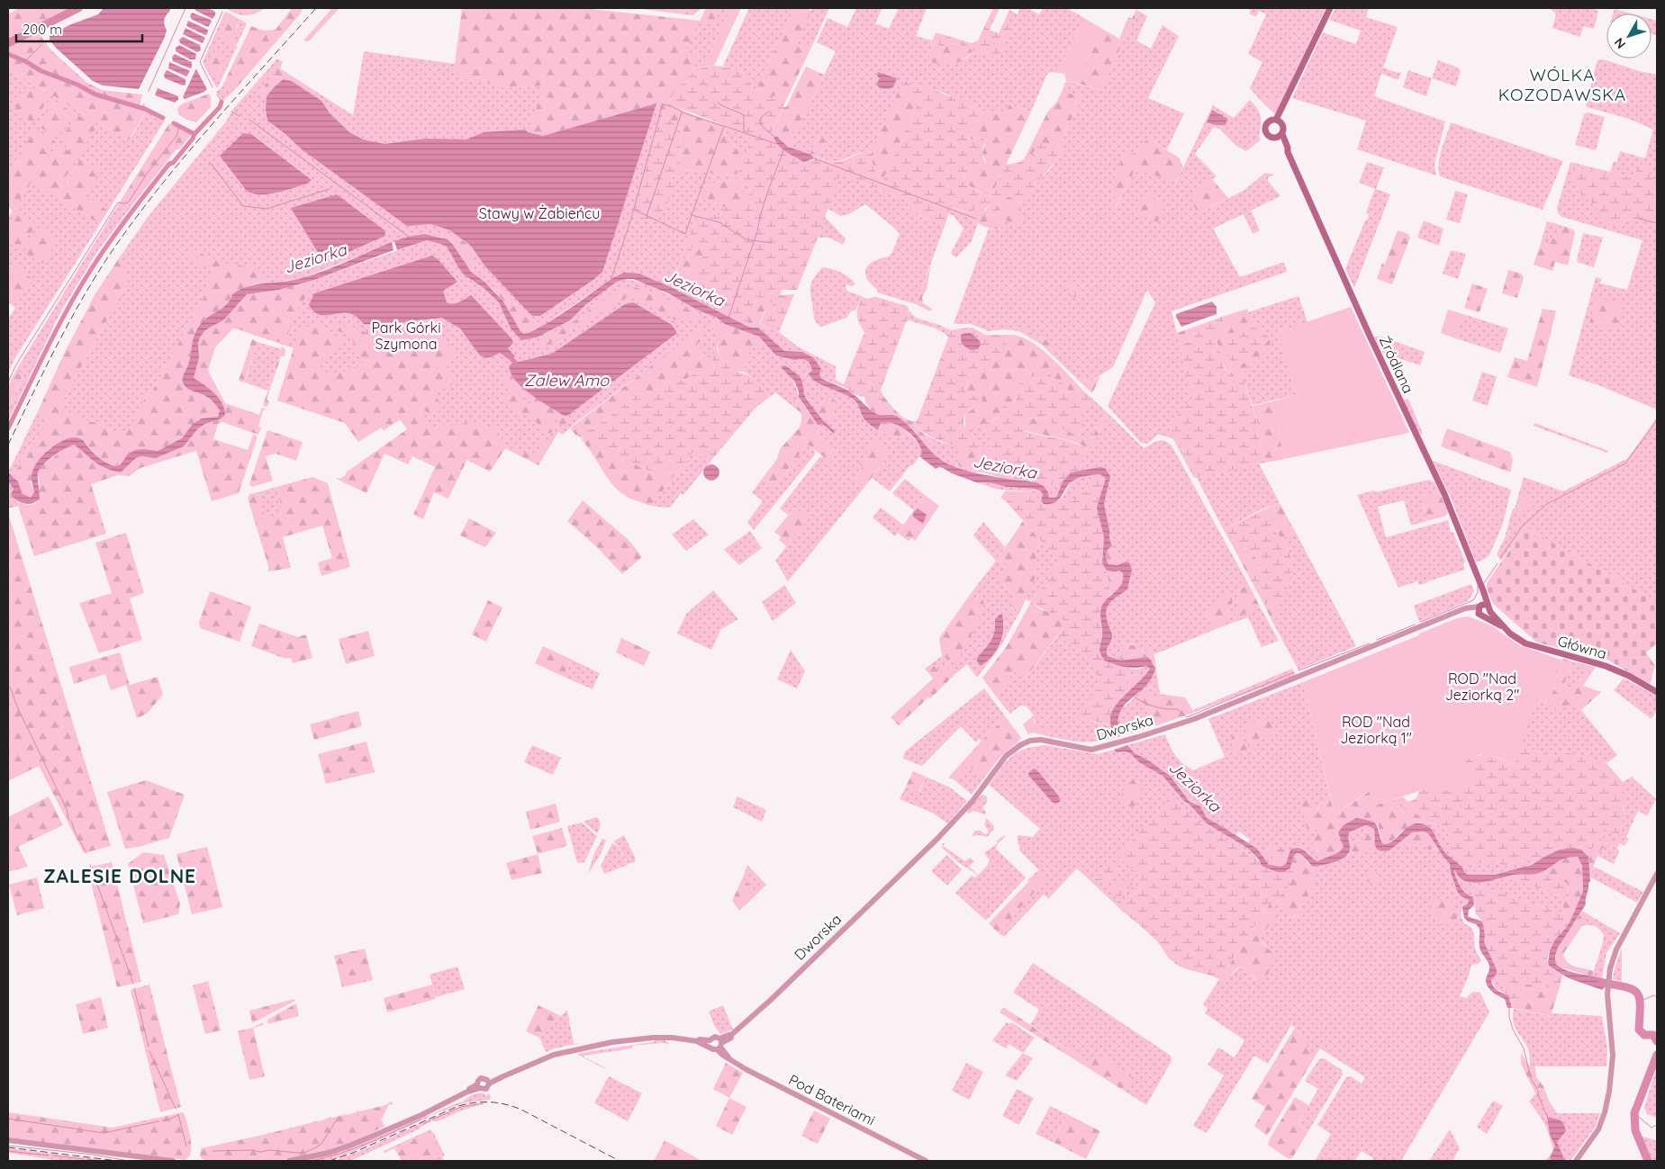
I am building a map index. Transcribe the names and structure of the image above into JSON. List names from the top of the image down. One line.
{"streets":{"main road":["Źródlana","Główna"],"street":["Dworska","Pod Bateriami"]},"crossings":[["Źródlana","Główna"],["Źródlana","Dworska"],["Dworska","Pod Bateriami"]],"districts":["WÓLKA KOZODAWSKA","ZALESIE DOLNE"],"water":["Jeziorka","Zalew Amo"],"parks":["Stawy w Żabieńcu","Park Górki Szymona","ROD \"Nad Jeziorką 2\"","ROD \"Nad Jeziorką 1\""],"scale_bar":"200 m","north":"bottom left"}
